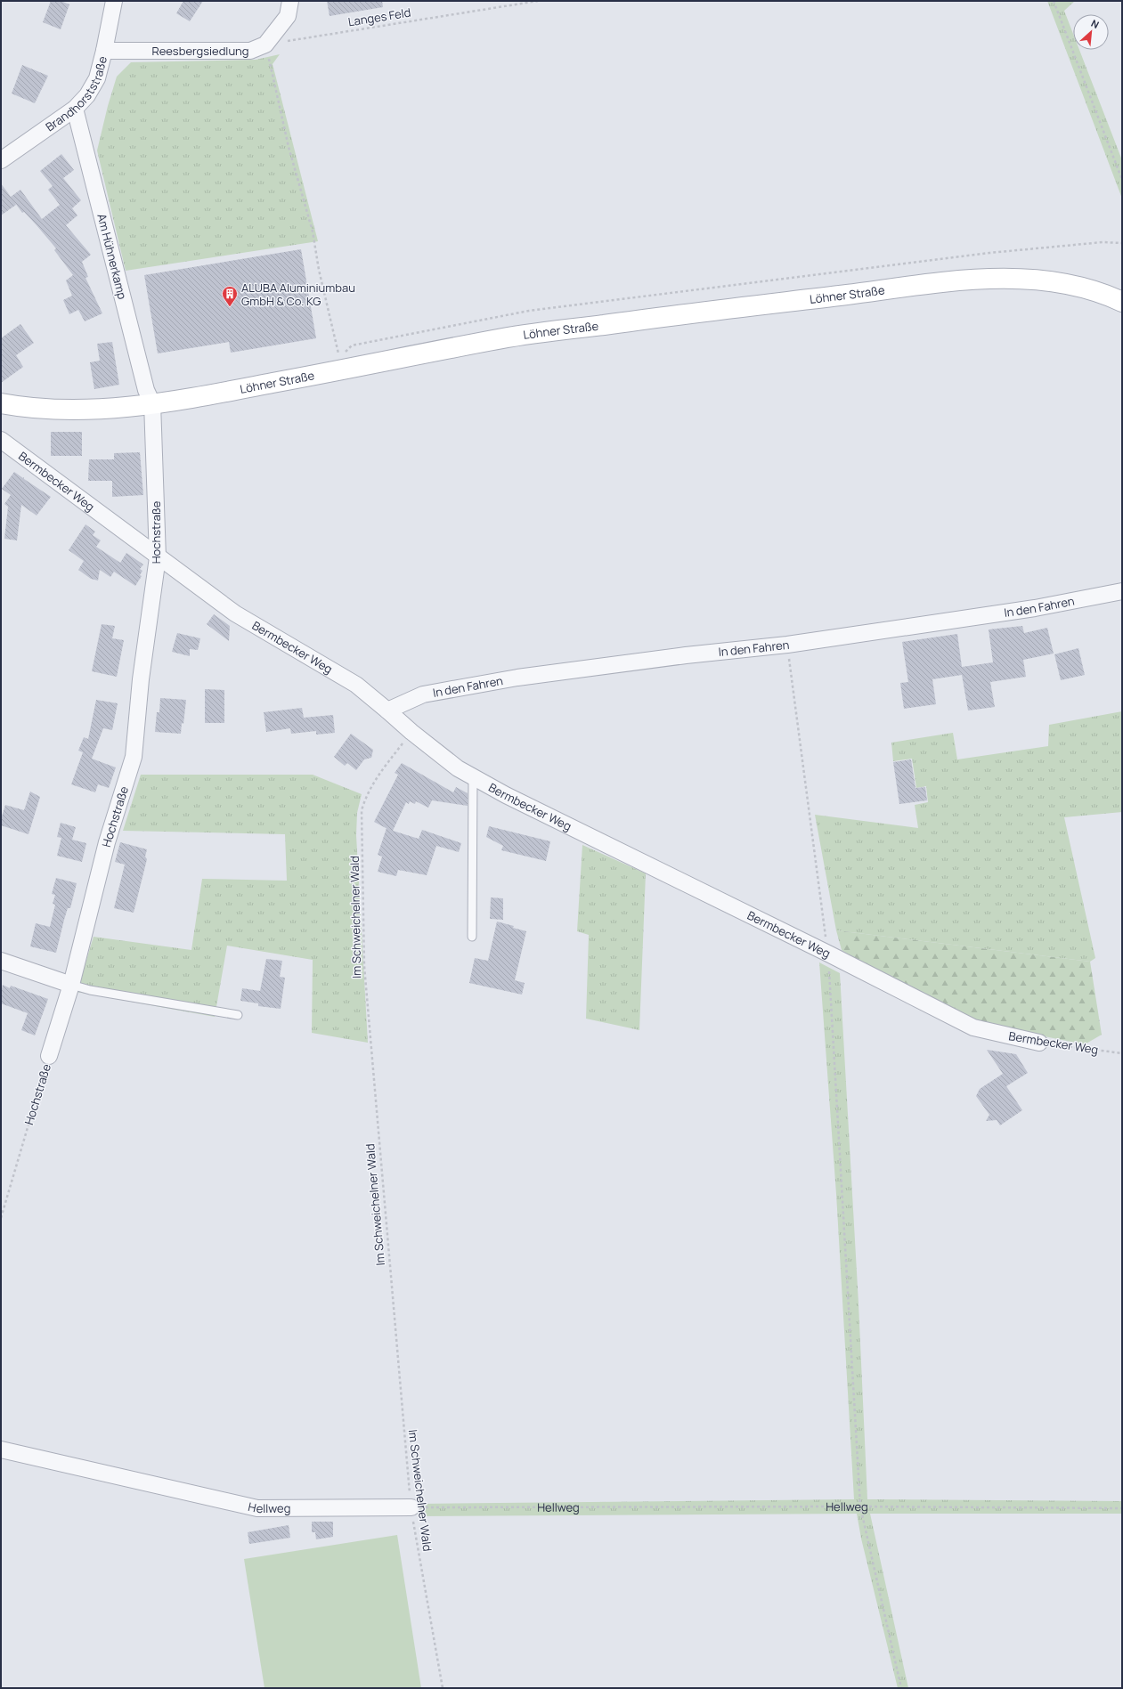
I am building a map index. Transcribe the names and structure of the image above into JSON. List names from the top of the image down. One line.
{"streets":{"main road":["Löhner Straße"],"street":["Reesbergsiedlung","Brandhorststraße","Am Hühnerkamp","Bermbecker Weg","Hochstraße","In den Fahren","Hellweg"],"path":["Langes Feld","Im Schweichelner Wald"]},"crossings":[["Langes Feld","Reesbergsiedlung"],["Reesbergsiedlung","Brandhorststraße"],["Brandhorststraße","Am Hühnerkamp"],["Am Hühnerkamp","Löhner Straße"],["Am Hühnerkamp","Hochstraße"],["Löhner Straße","Hochstraße"],["Bermbecker Weg","Hochstraße"],["Bermbecker Weg","In den Fahren"],["Bermbecker Weg","Im Schweichelner Wald"],["Im Schweichelner Wald","Hellweg"]],"places":{"building":["ALUBA Aluminiumbau GmbH & Co. KG"]},"north":"top right"}
